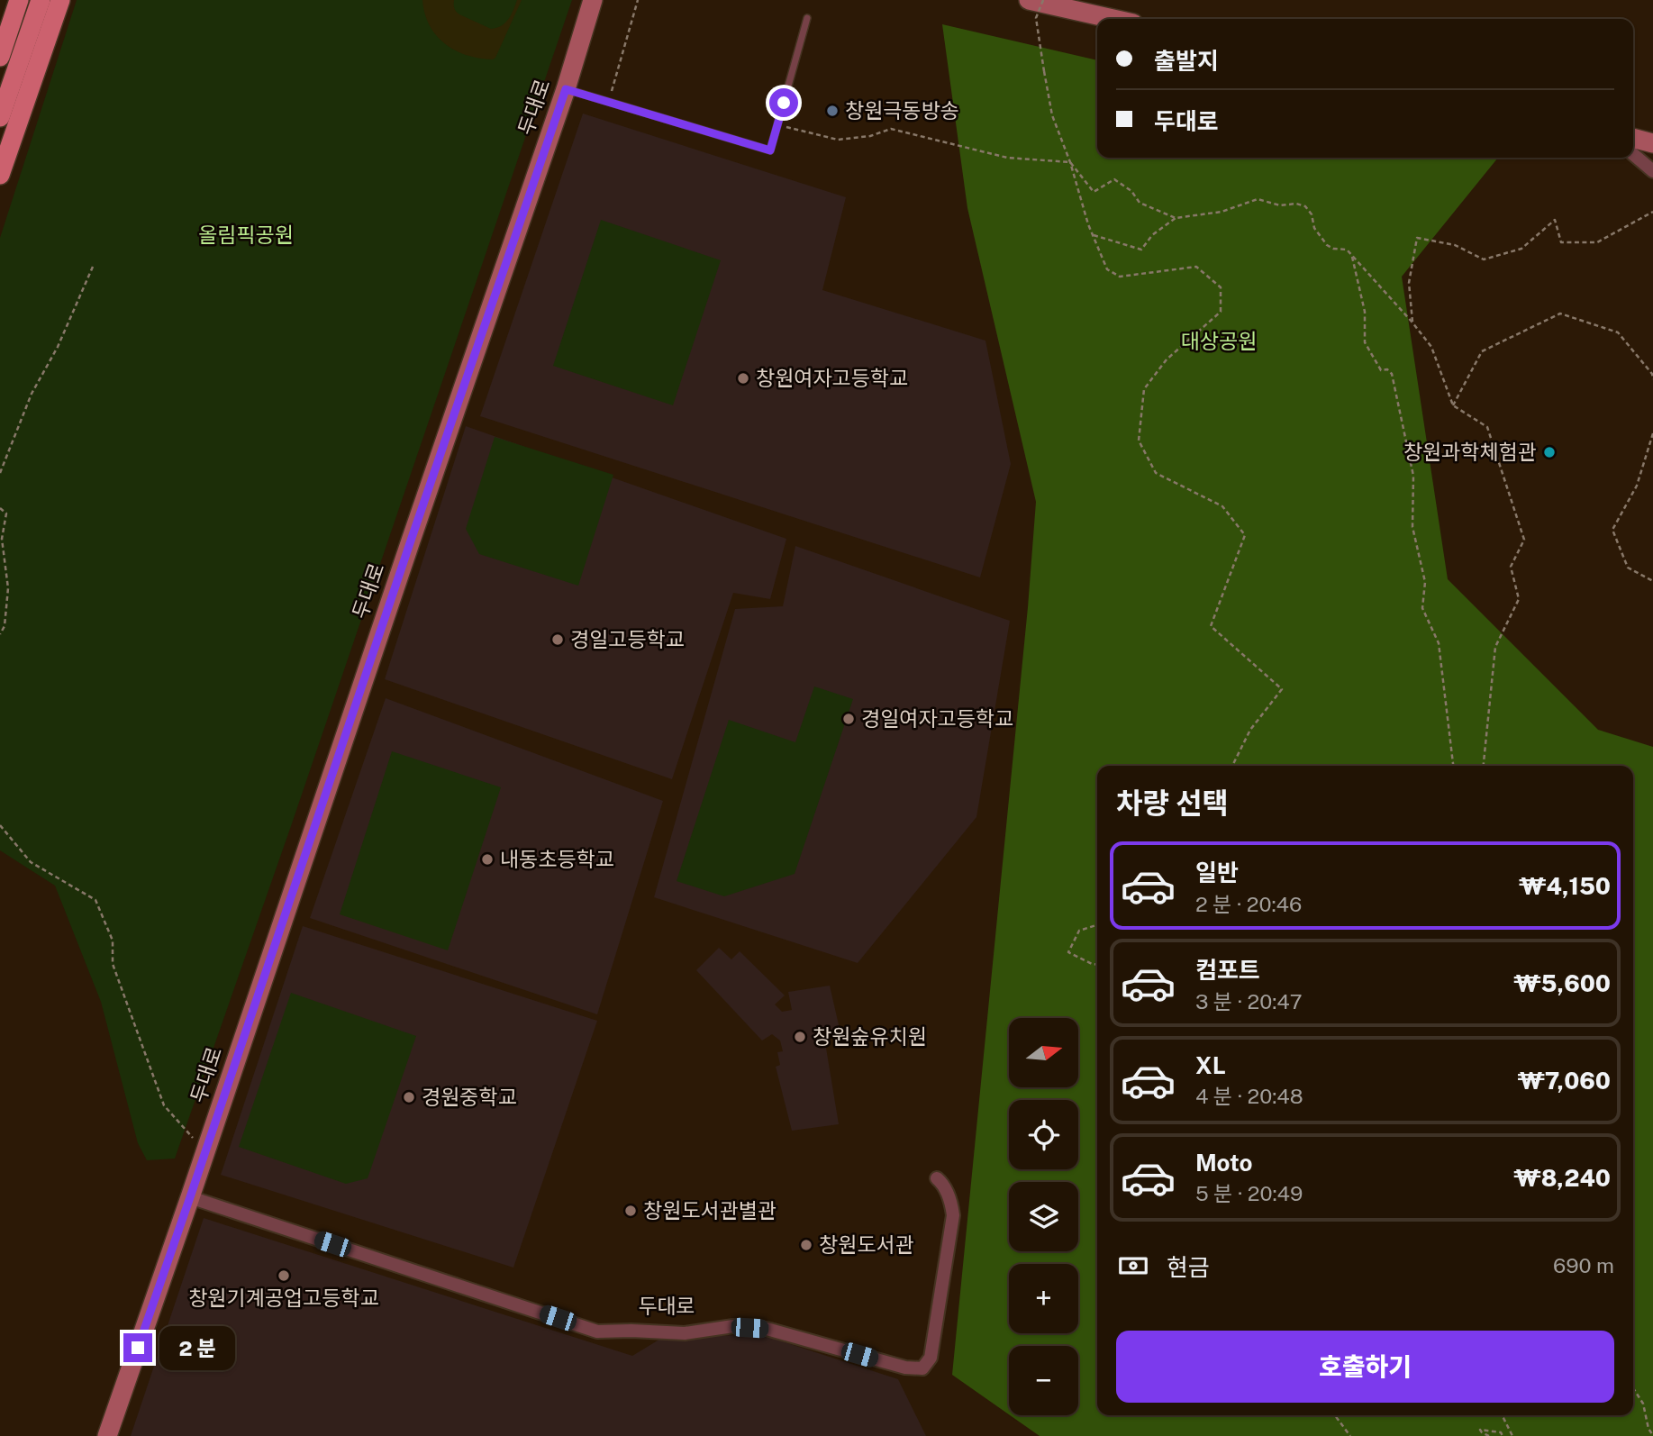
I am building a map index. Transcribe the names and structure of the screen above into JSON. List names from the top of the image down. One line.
{"streets":{"street":["두대로"]},"parks":["올림픽공원","대상공원"],"places":["창원극동방송","창원여자고등학교","창원과학체험관","경일고등학교","경일여자고등학교","내동초등학교","창원숲유치원","경원중학교","창원도서관별관","창원도서관","창원기계공업고등학교"],"north":"right","page":{"banner":["출발지","두대로"],"heading":"차량 선택","list":[{"name":"일반","note":"2 분 · 20:46","value":"₩4,150"},{"name":"컴포트","note":"3 분 · 20:47","value":"₩5,600"},{"name":"XL","note":"4 분 · 20:48","value":"₩7,060"},{"name":"Moto","note":"5 분 · 20:49","value":"₩8,240"}],"map_buttons":["+","−"],"pay":["현금","690 m"],"buttons":"호출하기","bubble":"2 분"}}
